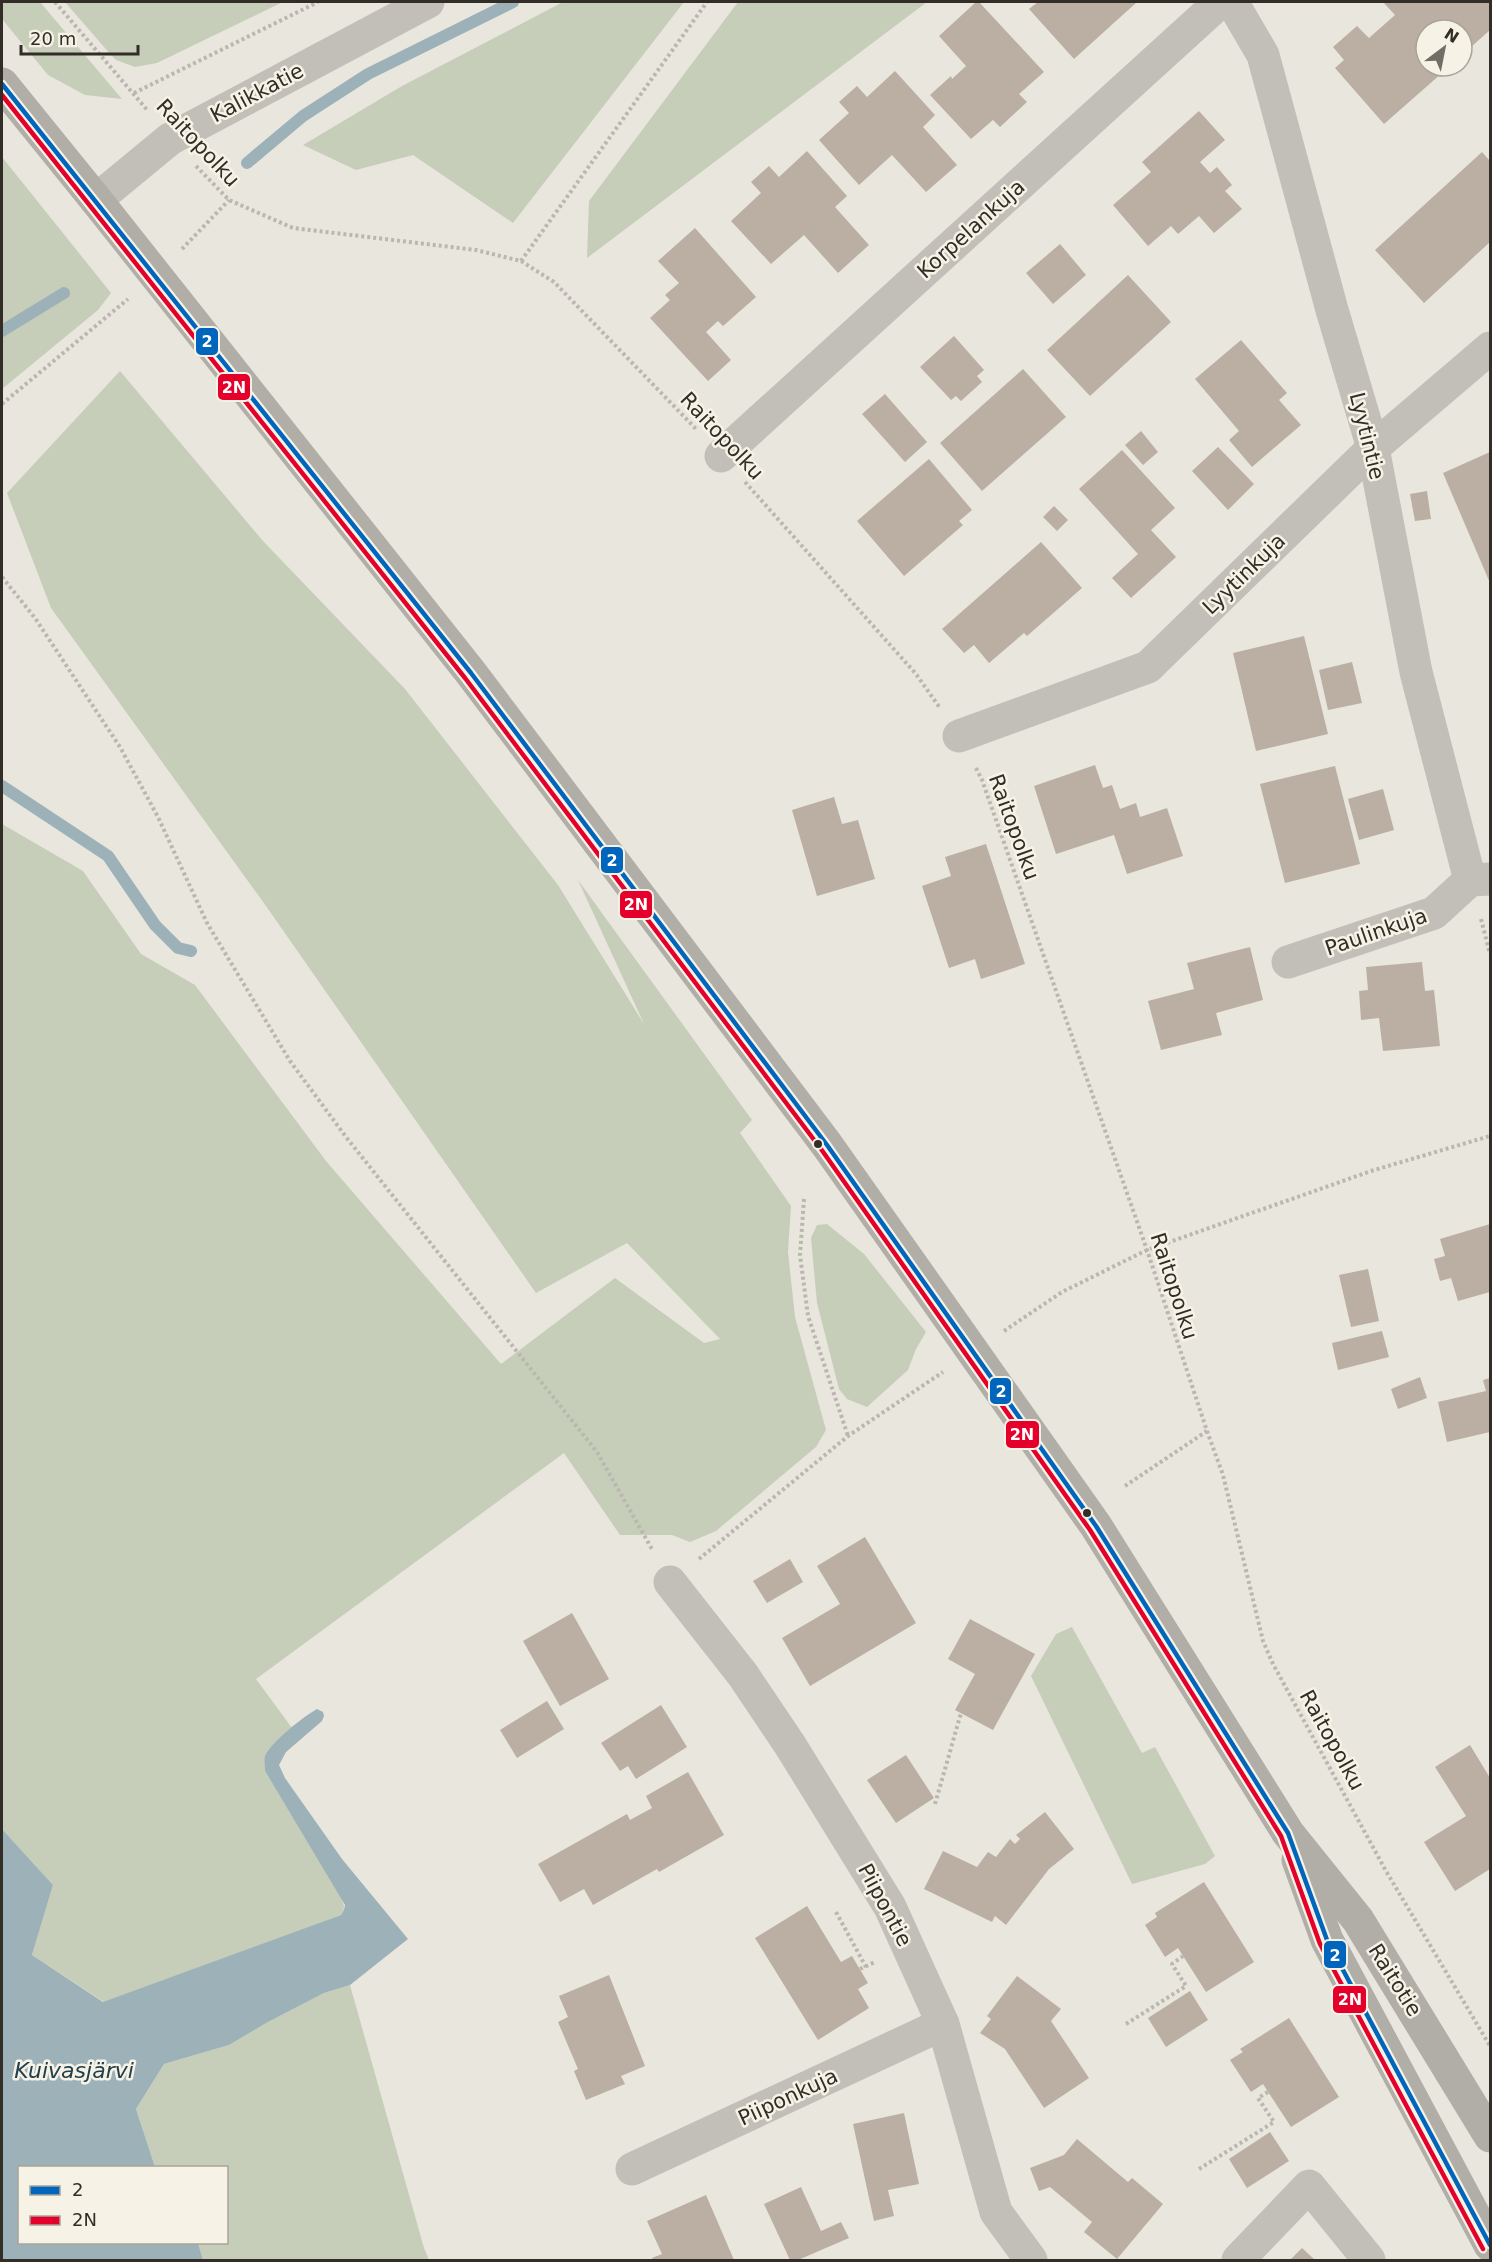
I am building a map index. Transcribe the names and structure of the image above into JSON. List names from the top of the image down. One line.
{"streets":{"main road":["Raitotie"],"street":["Kalikkatie","Korpelankuja","Lyytintie","Lyytinkuja","Paulinkuja","Piipontie","Piiponkuja"],"path":["Raitopolku"]},"crossings":[["Kalikkatie","Raitopolku"],["Kalikkatie","Raitotie"],["Raitopolku","Korpelankuja"],["Raitopolku","Lyytinkuja"],["Lyytintie","Lyytinkuja"],["Lyytintie","Paulinkuja"],["Piipontie","Piiponkuja"]],"water":["Kuivasjärvi"],"lines":["transit line 2","transit line 2N"],"legend":["2","2N"],"scale_bar":"20 m","north":"top right"}
